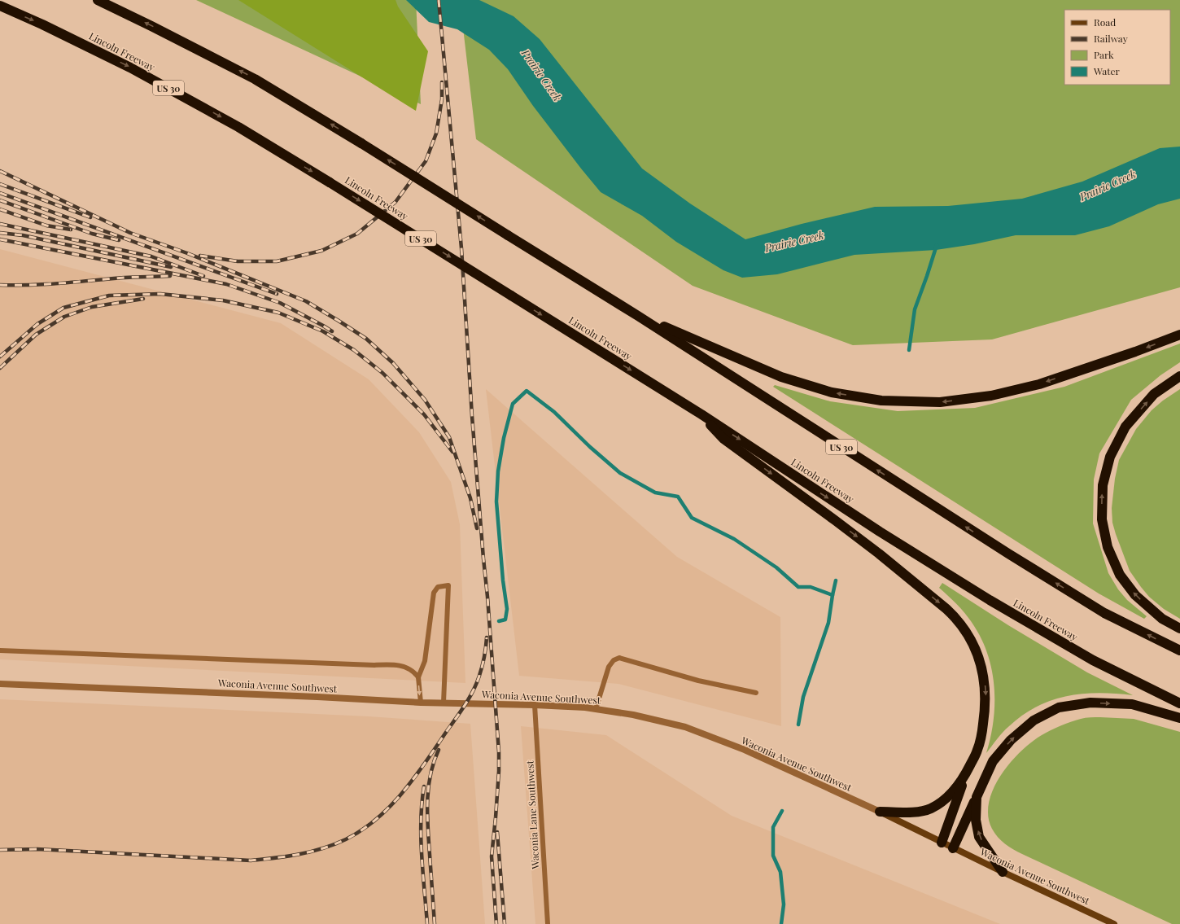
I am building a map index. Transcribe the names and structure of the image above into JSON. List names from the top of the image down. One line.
{"streets":{"highway":["Lincoln Freeway","US 30"],"street":["Waconia Avenue Southwest"],"lane":["Waconia Lane Southwest"]},"crossings":[["Waconia Avenue Southwest","Waconia Lane Southwest"]],"water":["Prairie Creek"],"legend":["Road","Railway","Park","Water"]}
